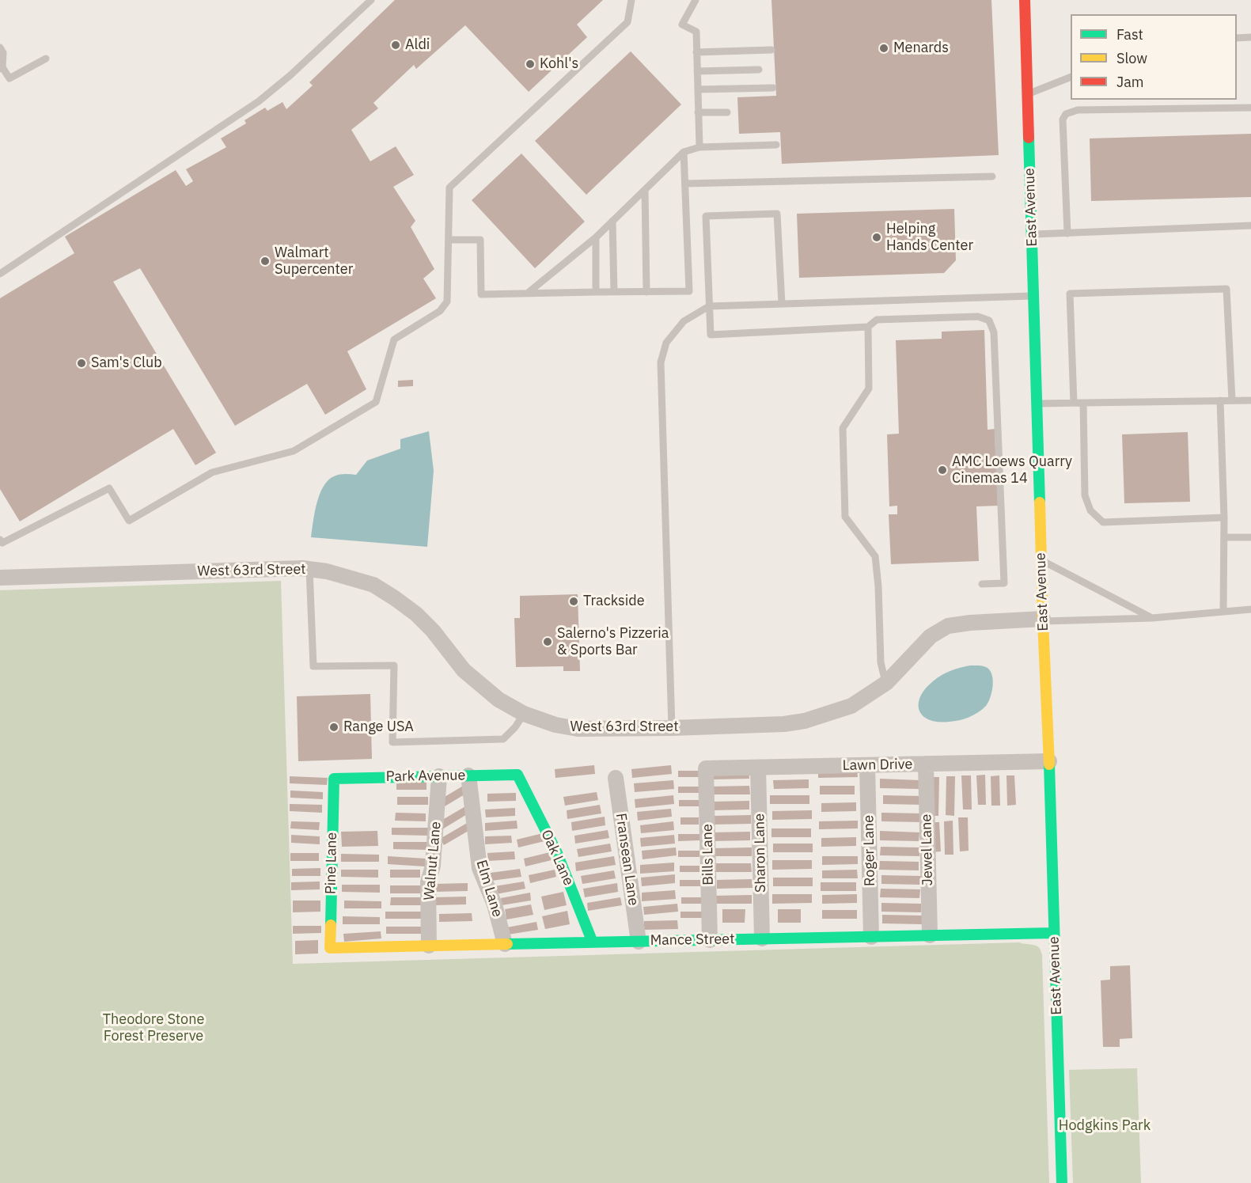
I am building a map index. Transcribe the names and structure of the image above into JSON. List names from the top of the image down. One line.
{"streets":{"street":["East Avenue","West 63rd Street","Lawn Drive","Park Avenue","Jewel Lane","Roger Lane","Sharon Lane","Bills Lane","Oak Lane","Fransean Lane","Walnut Lane","Pine Lane","Elm Lane","Mance Street"]},"crossings":[["East Avenue","West 63rd Street"],["East Avenue","Lawn Drive"],["East Avenue","Mance Street"],["Lawn Drive","Jewel Lane"],["Lawn Drive","Roger Lane"],["Lawn Drive","Sharon Lane"],["Lawn Drive","Bills Lane"],["Park Avenue","Oak Lane"],["Park Avenue","Walnut Lane"],["Park Avenue","Pine Lane"],["Park Avenue","Elm Lane"],["Jewel Lane","Mance Street"],["Roger Lane","Mance Street"],["Sharon Lane","Mance Street"],["Bills Lane","Mance Street"],["Oak Lane","Mance Street"],["Fransean Lane","Mance Street"],["Walnut Lane","Mance Street"],["Pine Lane","Mance Street"],["Elm Lane","Mance Street"]],"parks":["Theodore Stone Forest Preserve","Hodgkins Park"],"places":["Aldi","Menards","Kohl's","Helping Hands Center","Walmart Supercenter","Sam's Club","AMC Loews Quarry Cinemas 14","Trackside","Salerno's Pizzeria & Sports Bar","Range USA"],"legend":["Fast","Slow","Jam"]}
